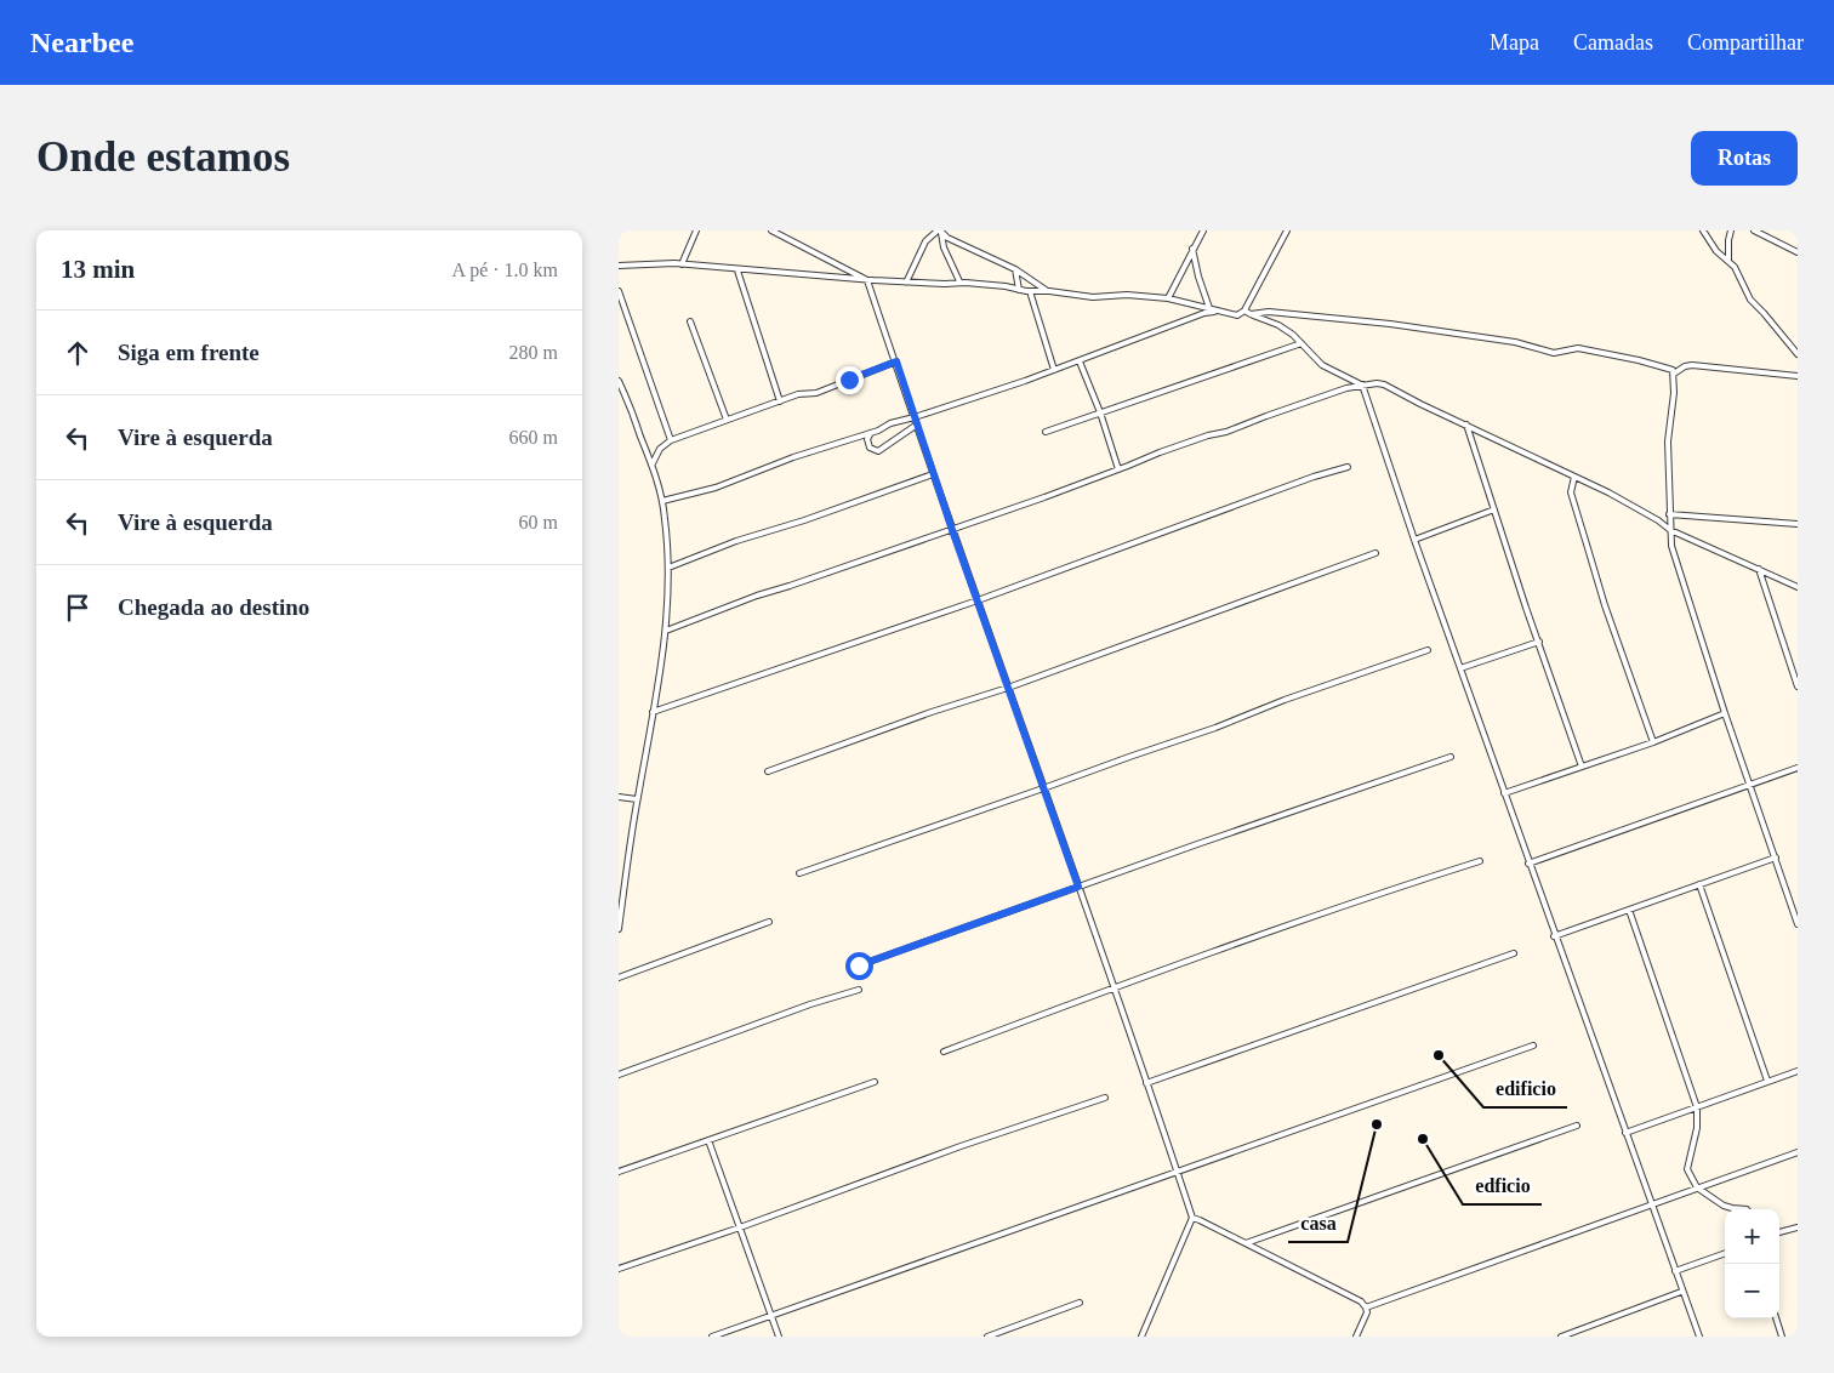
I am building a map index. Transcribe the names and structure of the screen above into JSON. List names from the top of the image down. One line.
{"places":["edificio","casa","edficio"],"page":{"header":"Nearbee","nav":["Mapa","Camadas","Compartilhar"],"buttons":"Rotas","title":"Onde estamos","heading":["13 min","A pé · 1.0 km"],"list":[["Siga em frente","280 m"],["Vire à esquerda","660 m"],["Vire à esquerda","60 m"],"Chegada ao destino"],"map_buttons":["+","−"]}}
